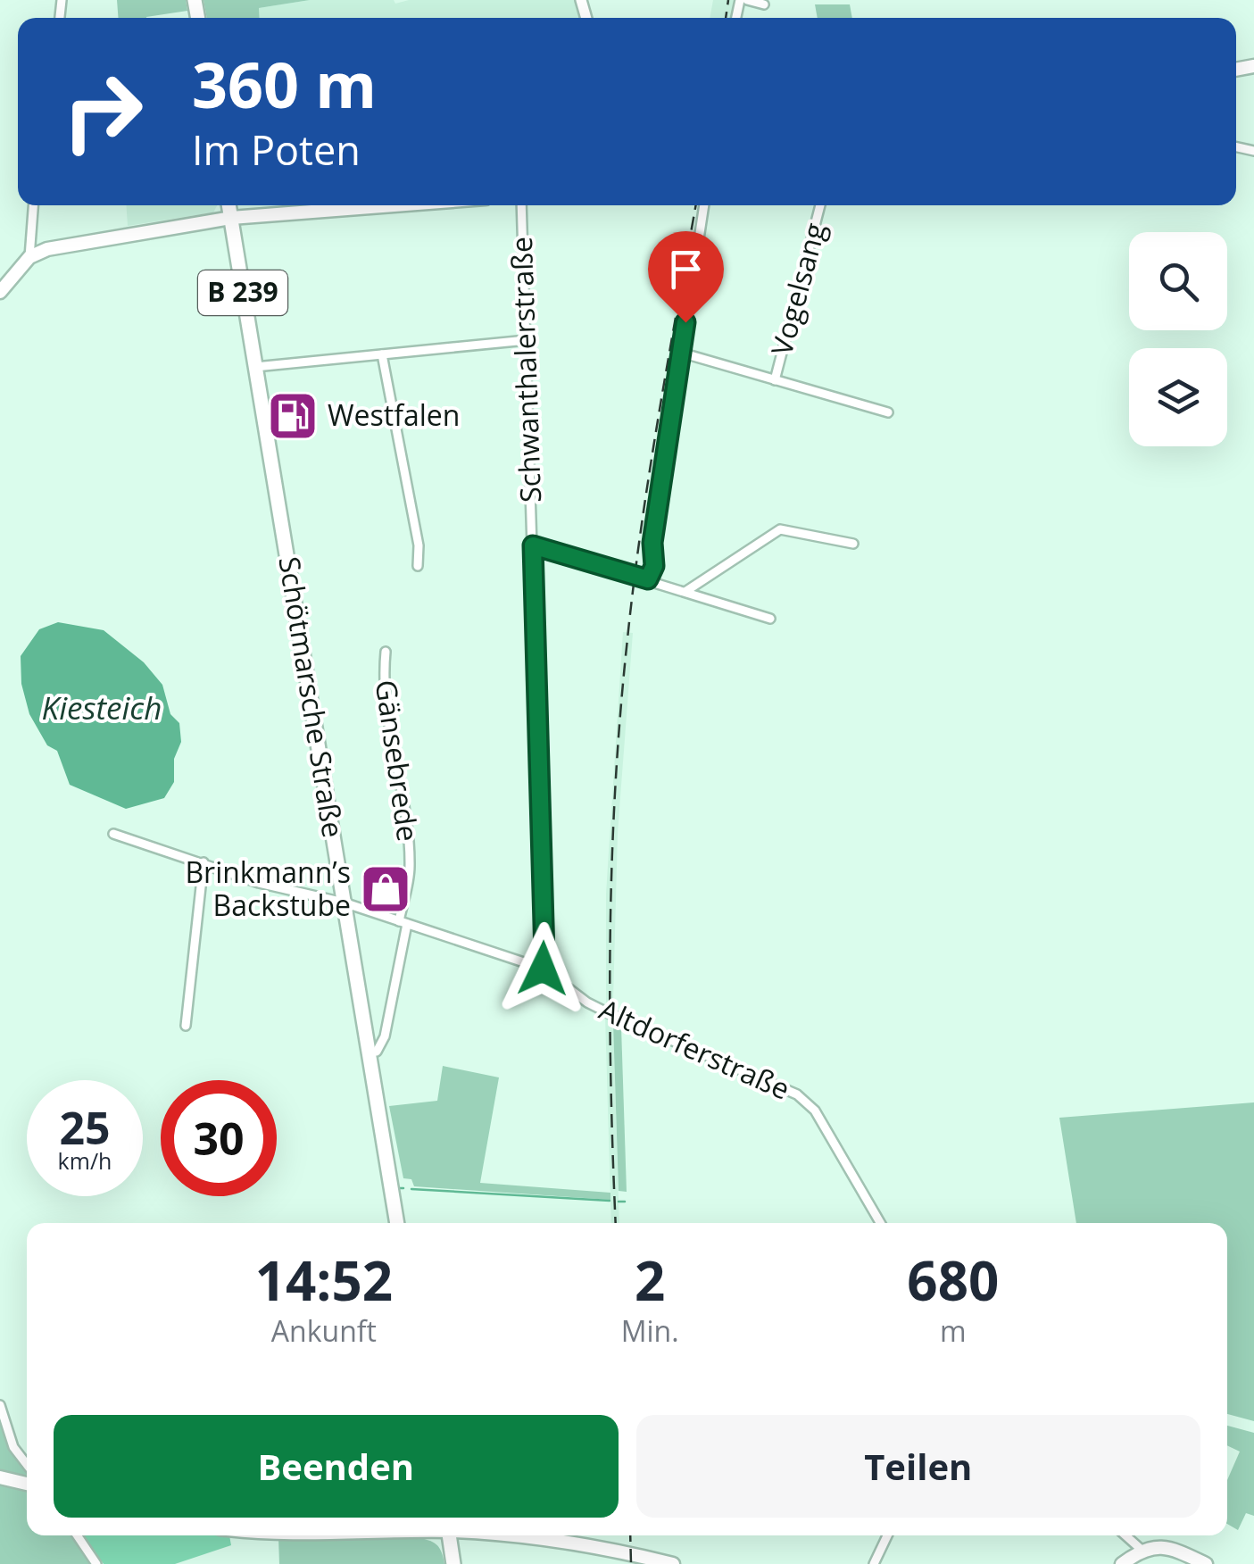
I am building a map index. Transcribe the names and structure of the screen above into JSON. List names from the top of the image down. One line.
{"streets":{"main road":["B 239","Schötmarsche Straße"],"street":["Vogelsang","Schwanthalerstraße","Gänsebrede","Altdorferstraße"]},"crossings":[["B 239","Schötmarsche Straße"],["Schwanthalerstraße","Altdorferstraße"],["Schötmarsche Straße","Altdorferstraße"],["Gänsebrede","Altdorferstraße"]],"water":["Kiesteich"],"places":{"fuel station":["Westfalen"],"shop":["Brinkmann’s Backstube"]},"page":{"turn":["360 m","Im Poten"],"speed":"25 km/h","limit":"30","eta":["14:52","Ankunft","2","Min.","680","m"],"buttons":["Beenden","Teilen"]}}
